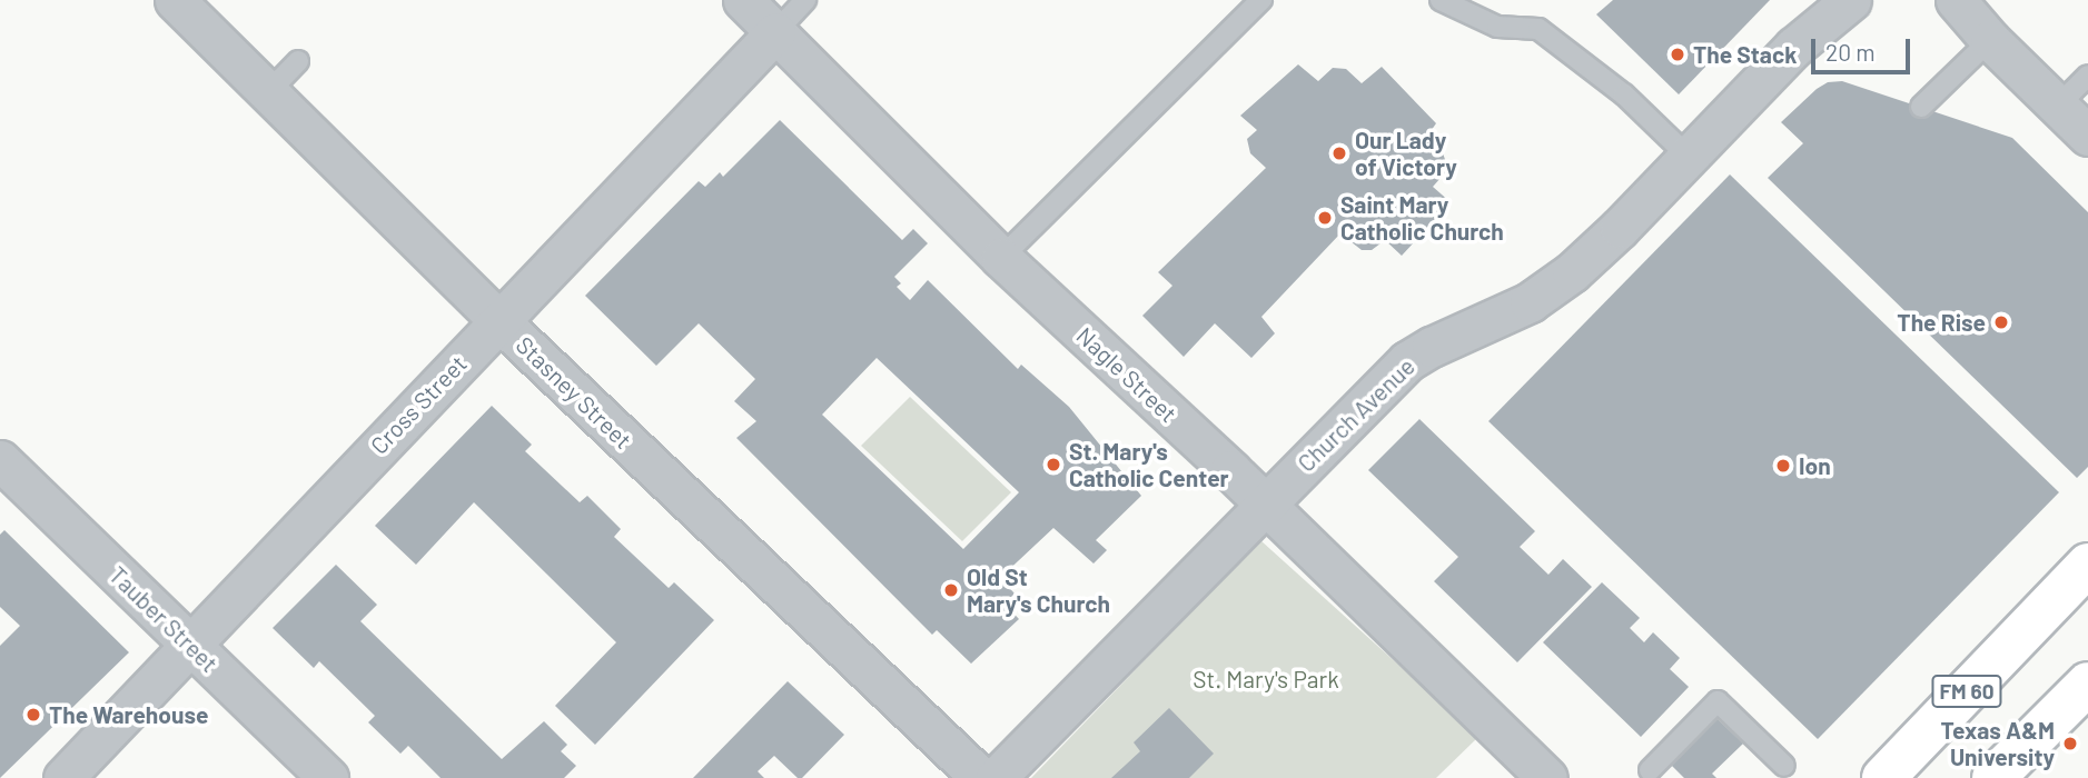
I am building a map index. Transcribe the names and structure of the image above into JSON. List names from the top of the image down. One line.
{"streets":{"main road":["FM 60"],"street":["Nagle Street","Stasney Street","Cross Street","Church Avenue","Tauber Street"]},"crossings":[["Nagle Street","Cross Street"],["Nagle Street","Church Avenue"],["Stasney Street","Cross Street"],["Cross Street","Tauber Street"]],"parks":["St. Mary's Park"],"places":["The Stack","Our Lady of Victory","Saint Mary Catholic Church","The Rise","St. Mary's Catholic Center","Ion","Old St Mary's Church","The Warehouse","Texas A&M University"],"scale_bar":"20 m"}
